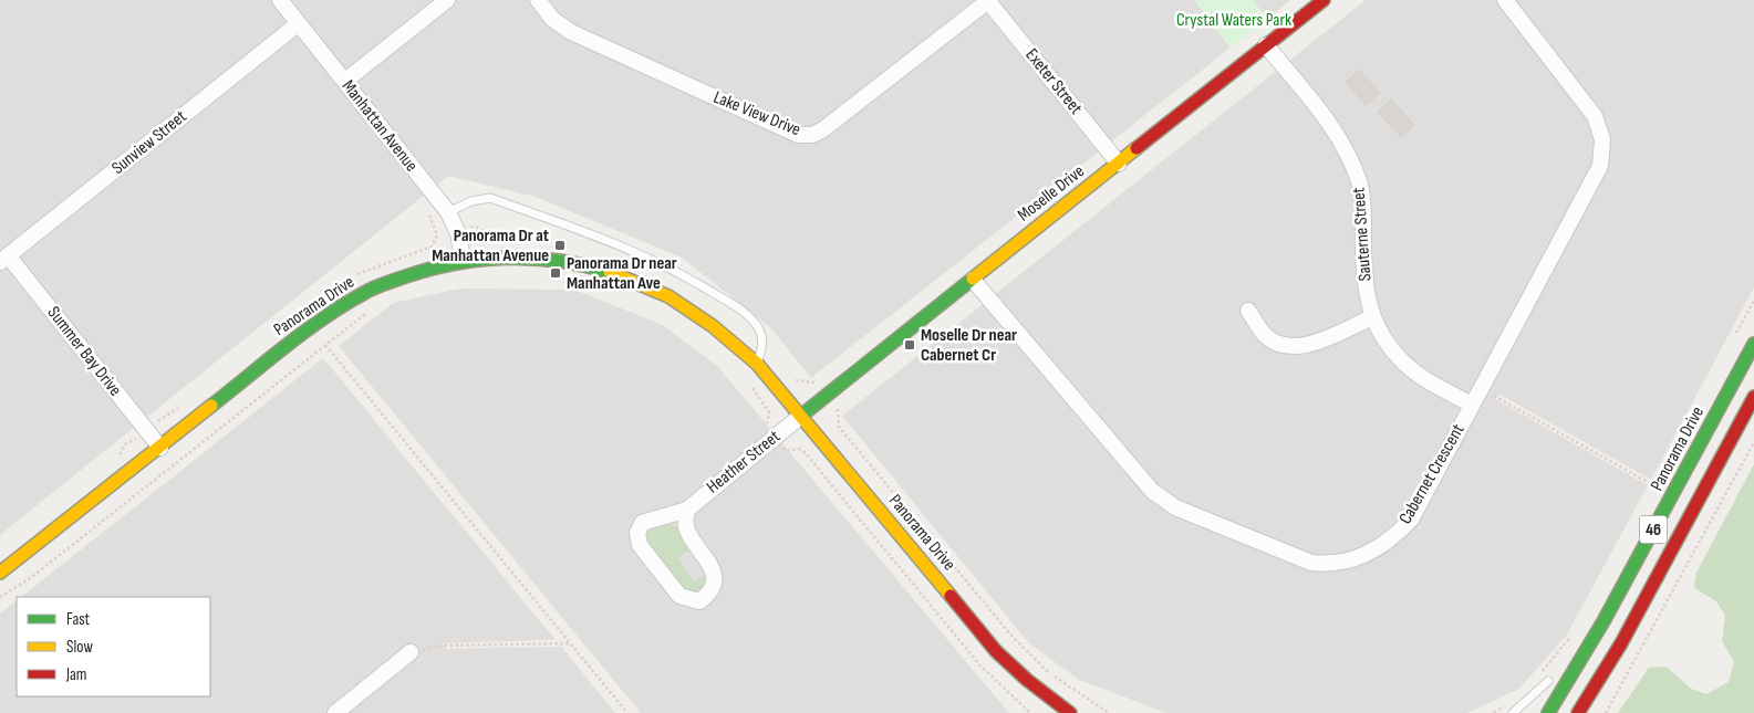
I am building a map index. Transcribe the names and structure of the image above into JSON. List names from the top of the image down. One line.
{"streets":{"street":["Exeter Street","Lake View Drive","Manhattan Avenue","Sunview Street","Moselle Drive","Sauterne Street","Panorama Drive","Summer Bay Drive","Heather Street","Cabernet Crescent","46"]},"crossings":[["Exeter Street","Lake View Drive"],["Exeter Street","Moselle Drive"],["Manhattan Avenue","Sunview Street"],["Manhattan Avenue","Panorama Drive"],["Sunview Street","Summer Bay Drive"],["Moselle Drive","Sauterne Street"],["Moselle Drive","Panorama Drive"],["Moselle Drive","Heather Street"],["Moselle Drive","Cabernet Crescent"],["Sauterne Street","Cabernet Crescent"],["Panorama Drive","Summer Bay Drive"],["Panorama Drive","Heather Street"]],"parks":["Crystal Waters Park"],"places":{"transit":["Panorama Dr at Manhattan Avenue","Panorama Dr near Manhattan Ave","Moselle Dr near Cabernet Cr"]},"legend":["Fast","Slow","Jam"]}
